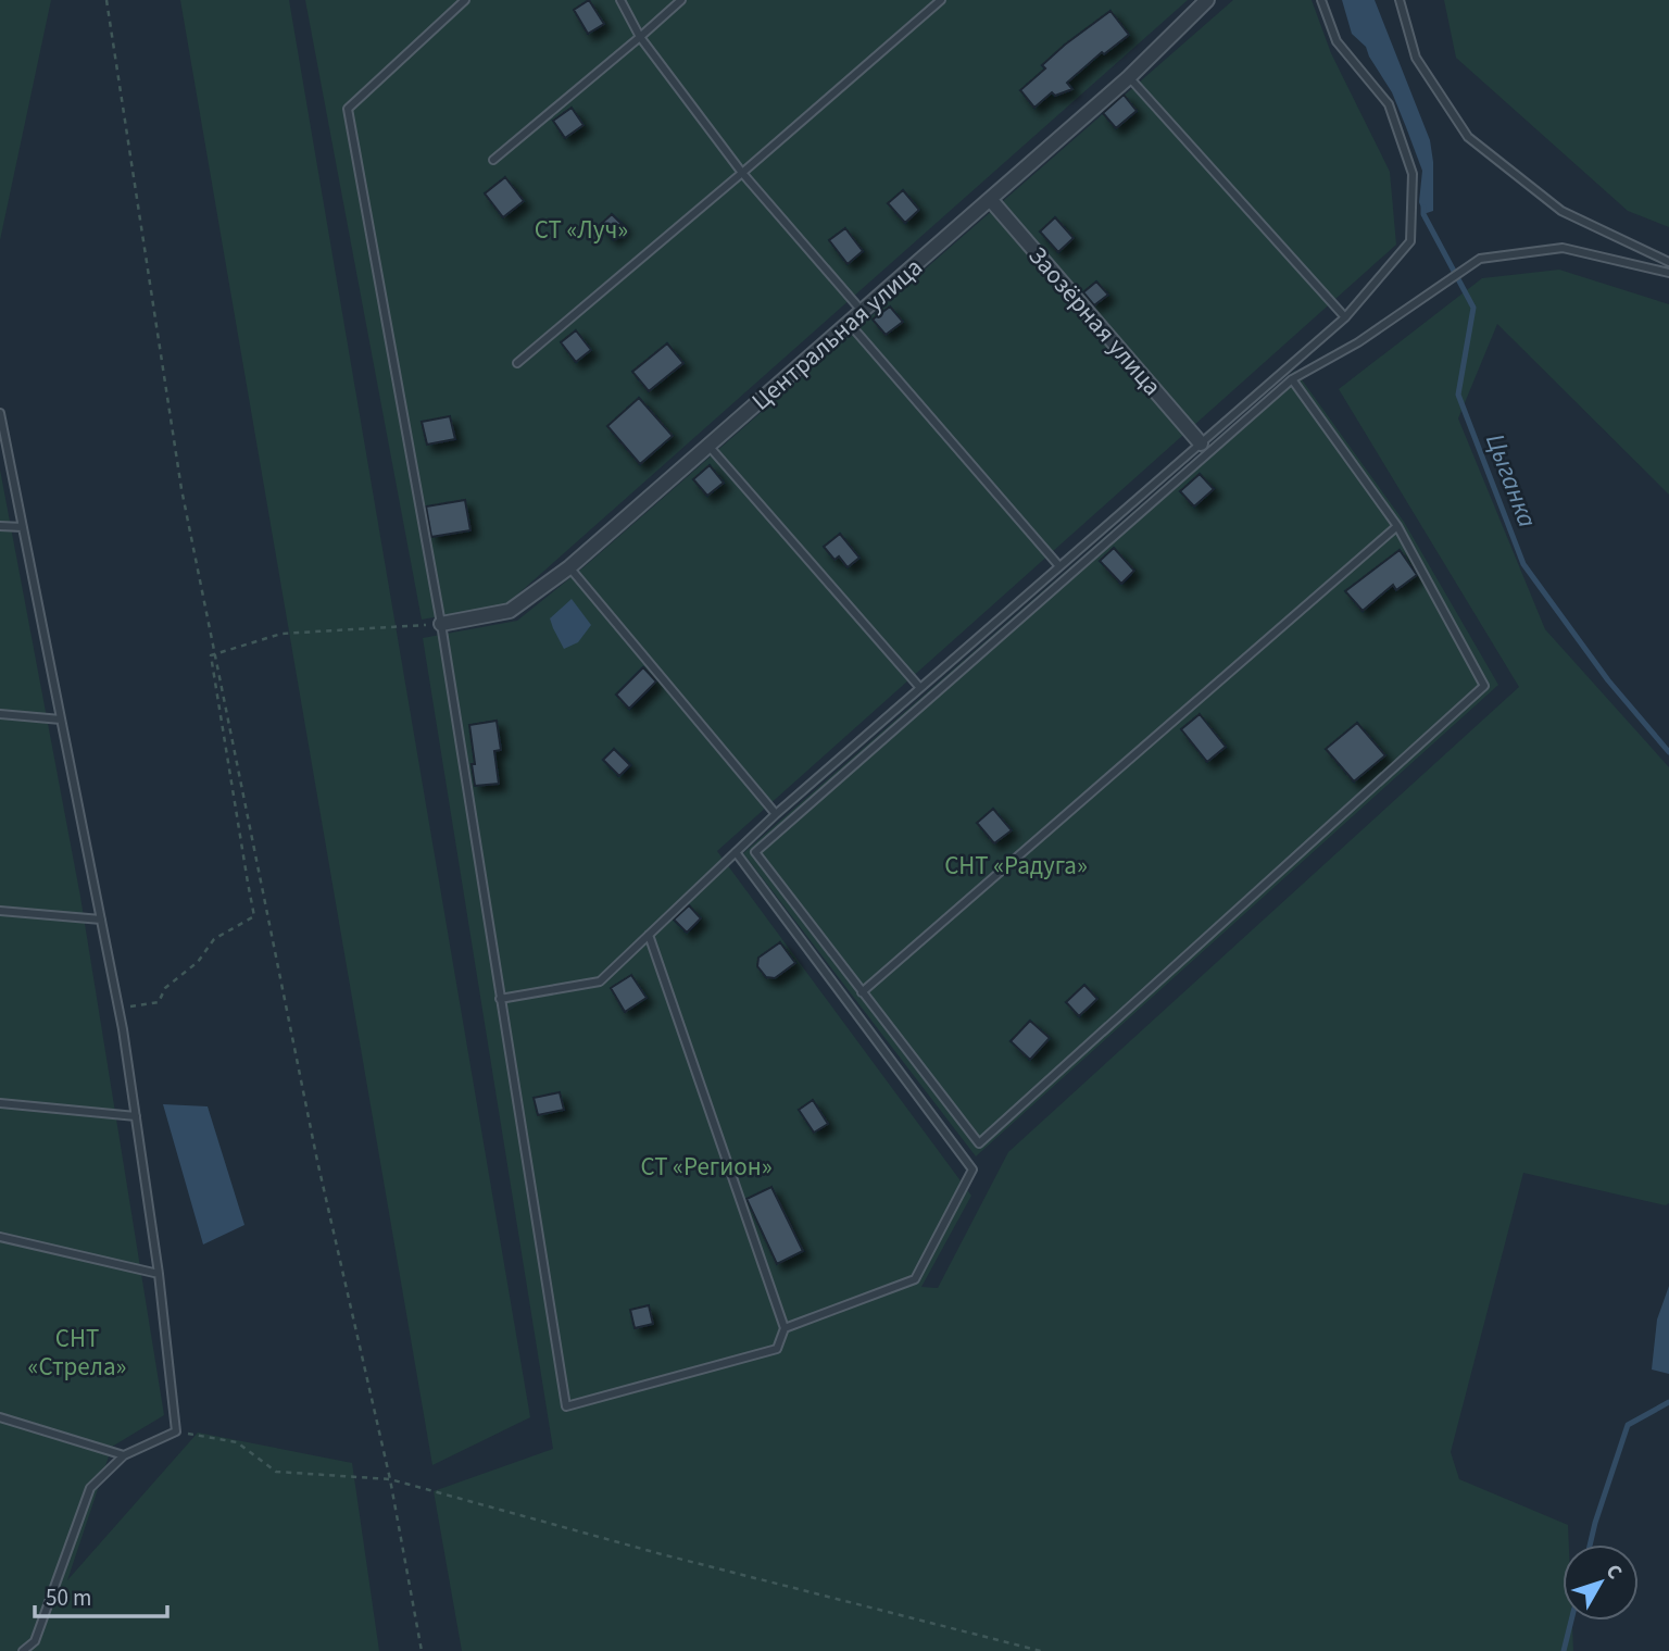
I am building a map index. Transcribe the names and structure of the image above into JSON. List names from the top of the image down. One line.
{"streets":{"street":["Заозёрная улица","Центральная улица"]},"crossings":[["Заозёрная улица","Центральная улица"]],"water":["Цыганка"],"parks":["СТ «Луч»","СНТ «Радуга»","СТ «Регион»","СНТ «Стрела»"],"scale_bar":"50 m","north":"top right"}
